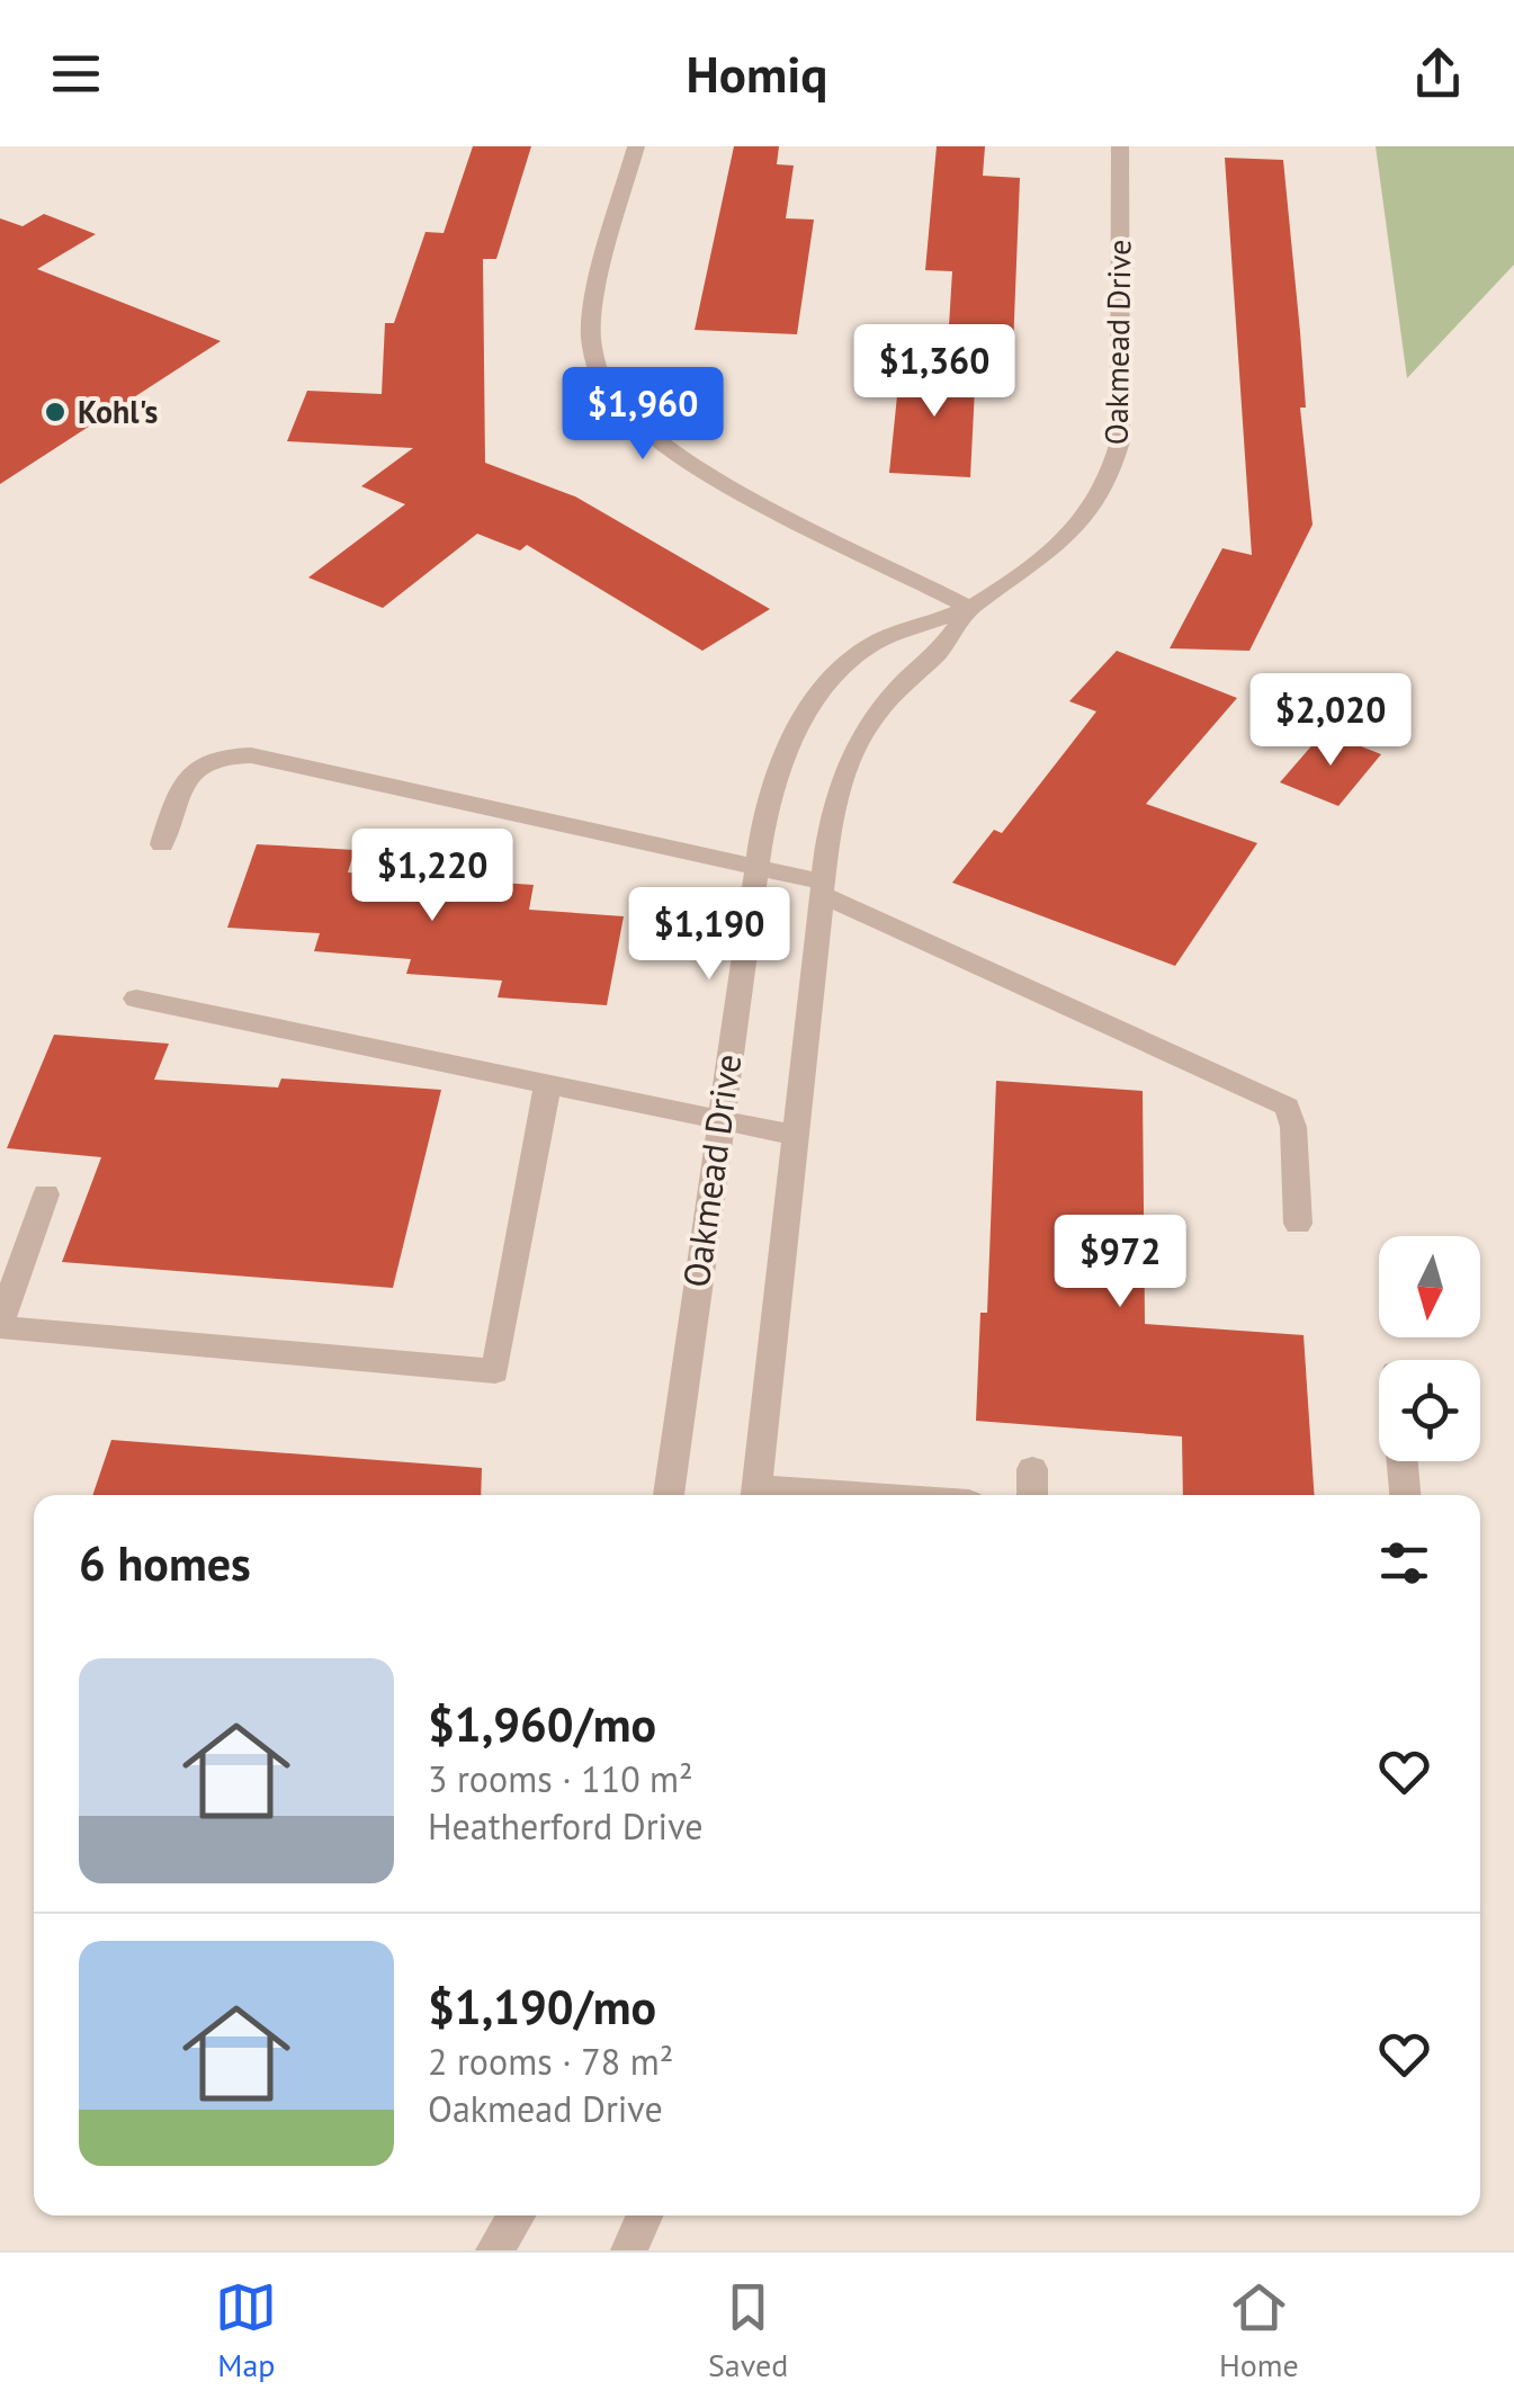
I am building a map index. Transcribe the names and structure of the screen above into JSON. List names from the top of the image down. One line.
{"streets":{"street":["Oakmead Drive"]},"places":["Kohl's"],"north":"bottom","page":{"header":"Homiq","price":["$1,360","$1,960","$2,020","$1,220","$1,190","$972"],"heading":"6 homes","list":[{"name":"$1,960/mo","note":"3 rooms · 110 m² · Heatherford Drive"},{"name":"$1,190/mo","note":"2 rooms · 78 m² · Oakmead Drive"}],"tabs":["Map","Saved","Home"]}}
